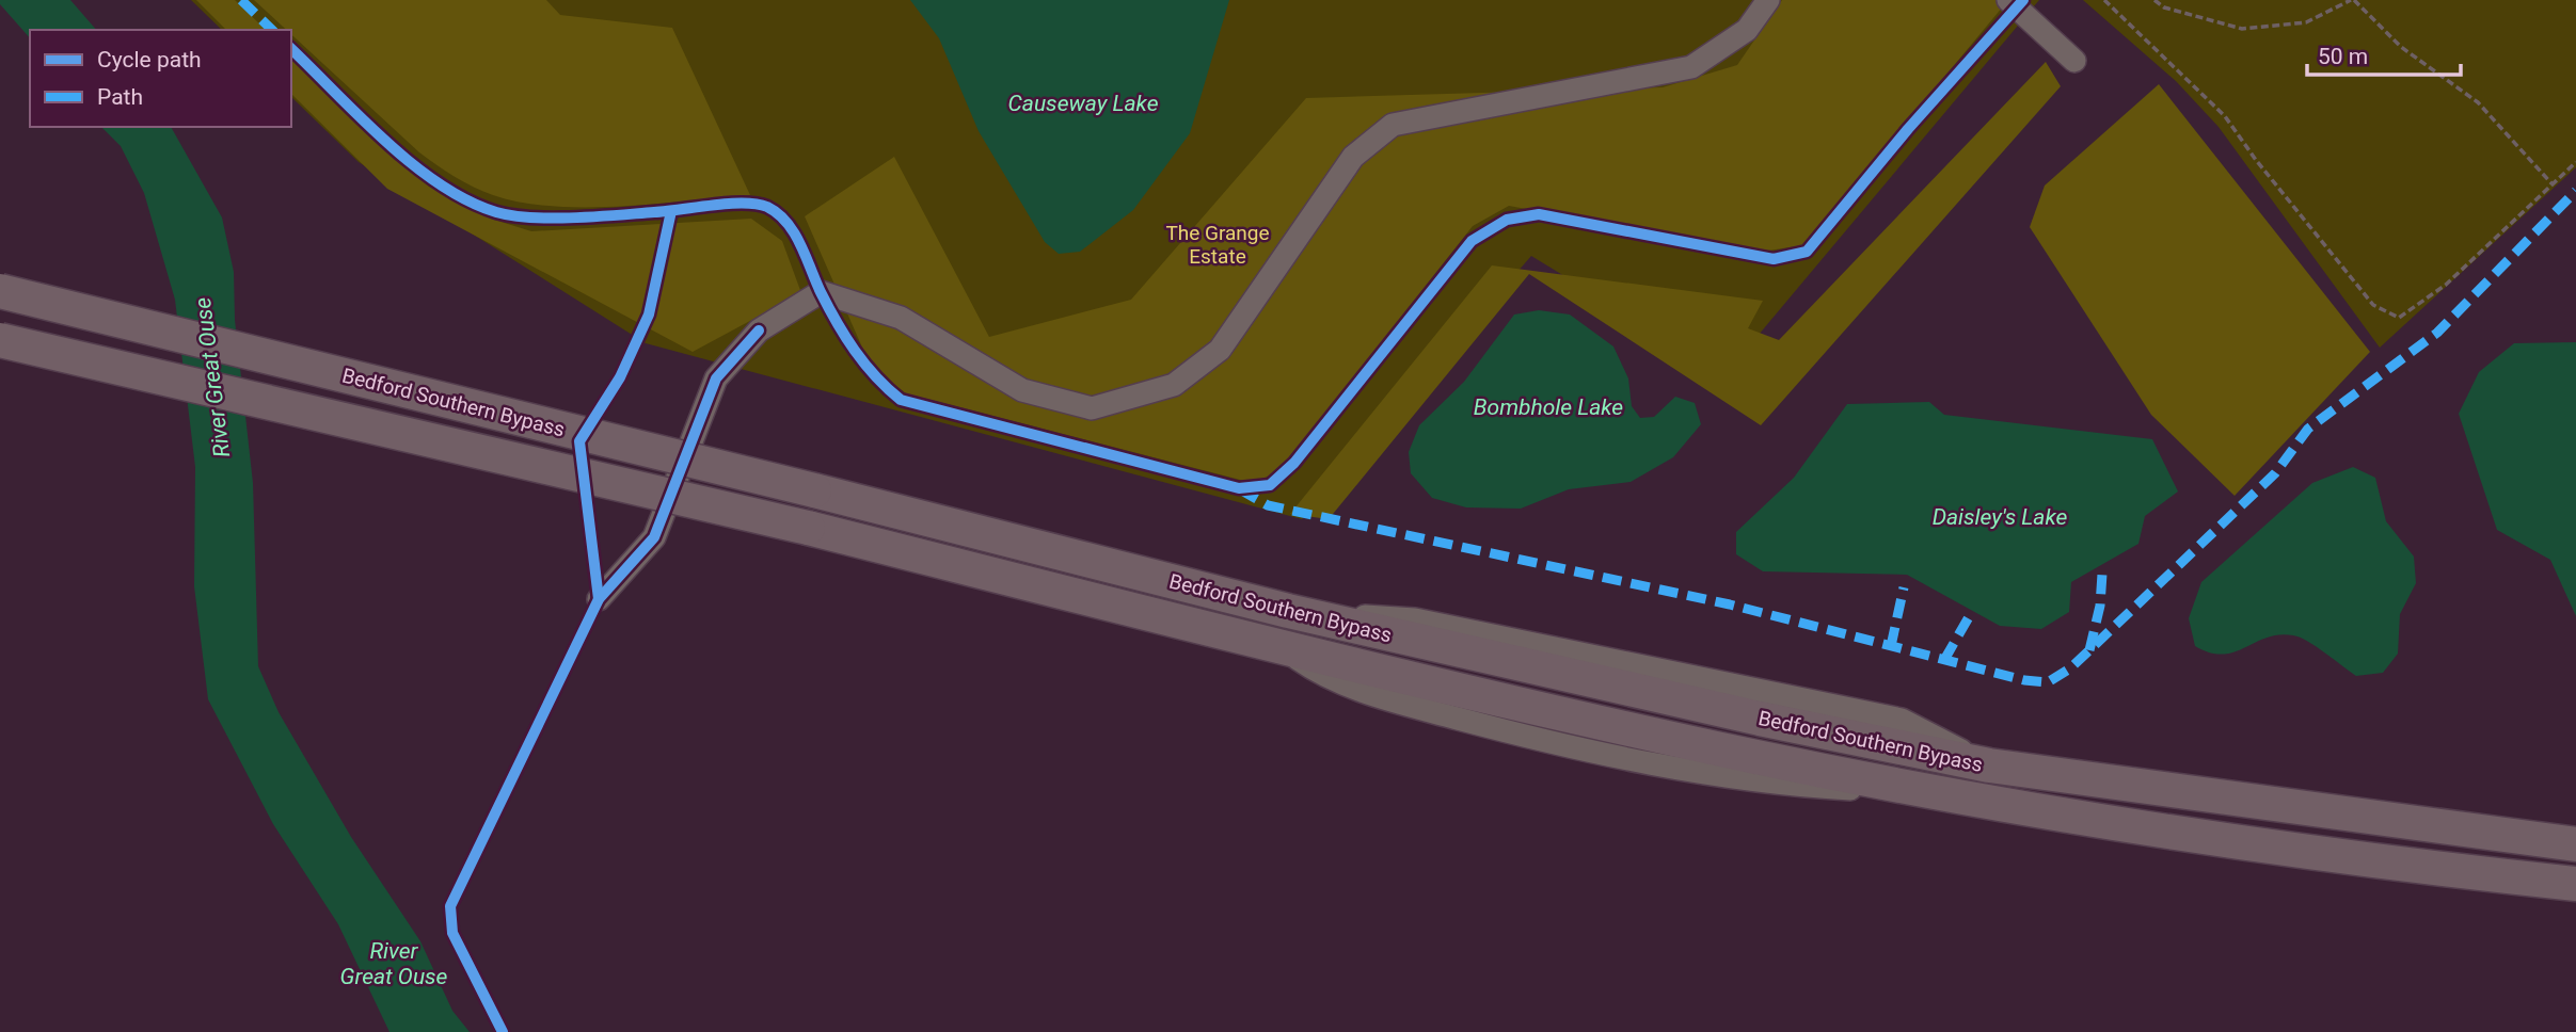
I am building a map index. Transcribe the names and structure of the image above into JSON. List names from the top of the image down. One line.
{"streets":{"highway":["Bedford Southern Bypass"]},"water":["Causeway Lake","River Great Ouse","Bombhole Lake","Daisley's Lake"],"parks":["The Grange Estate"],"legend":["Cycle path","Path"],"scale_bar":"50 m"}
